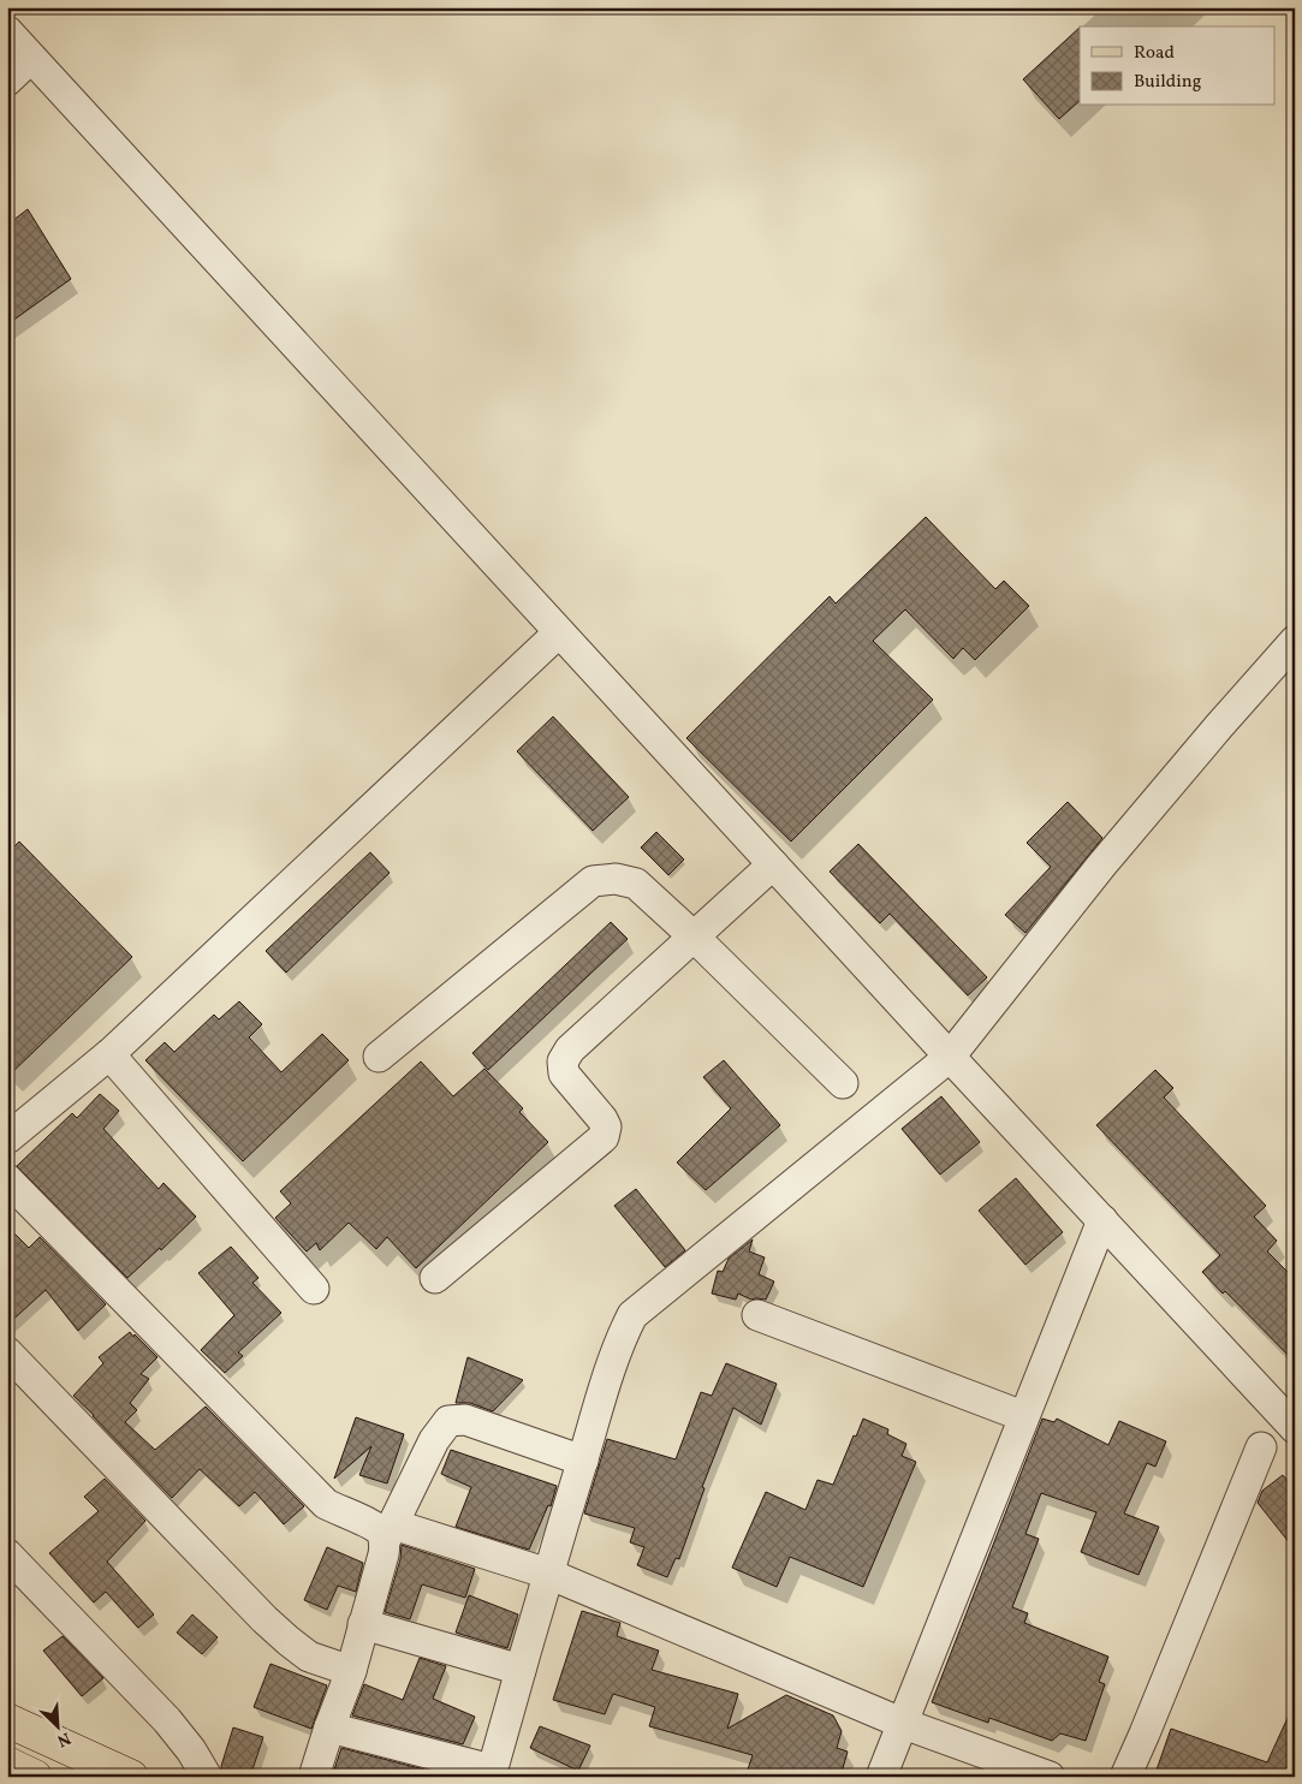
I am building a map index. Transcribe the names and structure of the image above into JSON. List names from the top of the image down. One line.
{"legend":["Road","Building"],"north":"bottom right"}
